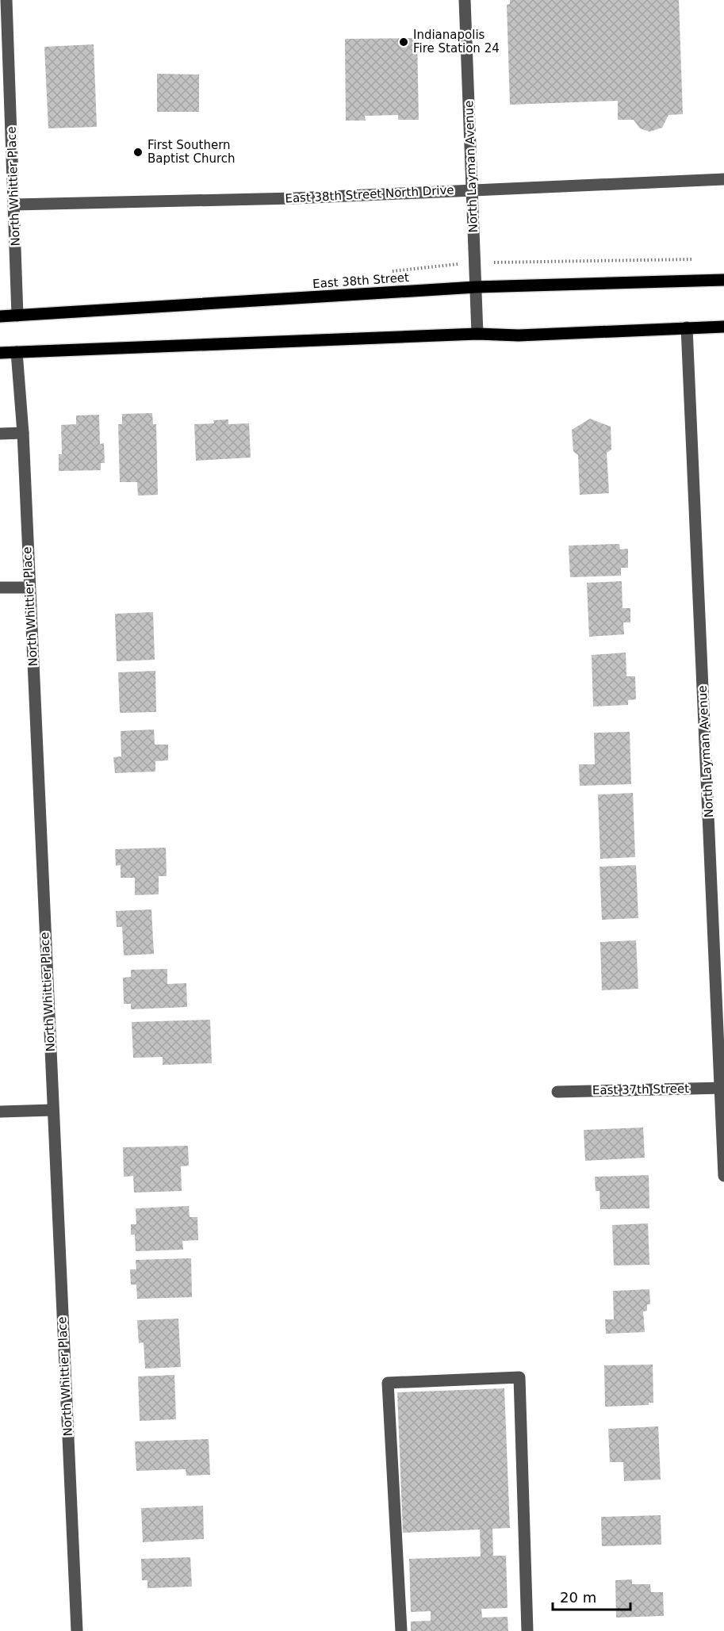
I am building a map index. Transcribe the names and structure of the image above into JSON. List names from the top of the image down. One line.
{"streets":{"main road":["East 38th Street"],"street":["North Layman Avenue","North Whittier Place","East 38th Street North Drive","East 37th Street"]},"crossings":[["North Layman Avenue","East 38th Street North Drive"],["North Layman Avenue","East 38th Street"],["North Layman Avenue","East 37th Street"],["North Whittier Place","East 38th Street North Drive"],["North Whittier Place","East 38th Street"]],"places":["Indianapolis Fire Station 24","First Southern Baptist Church"],"scale_bar":"20 m"}
